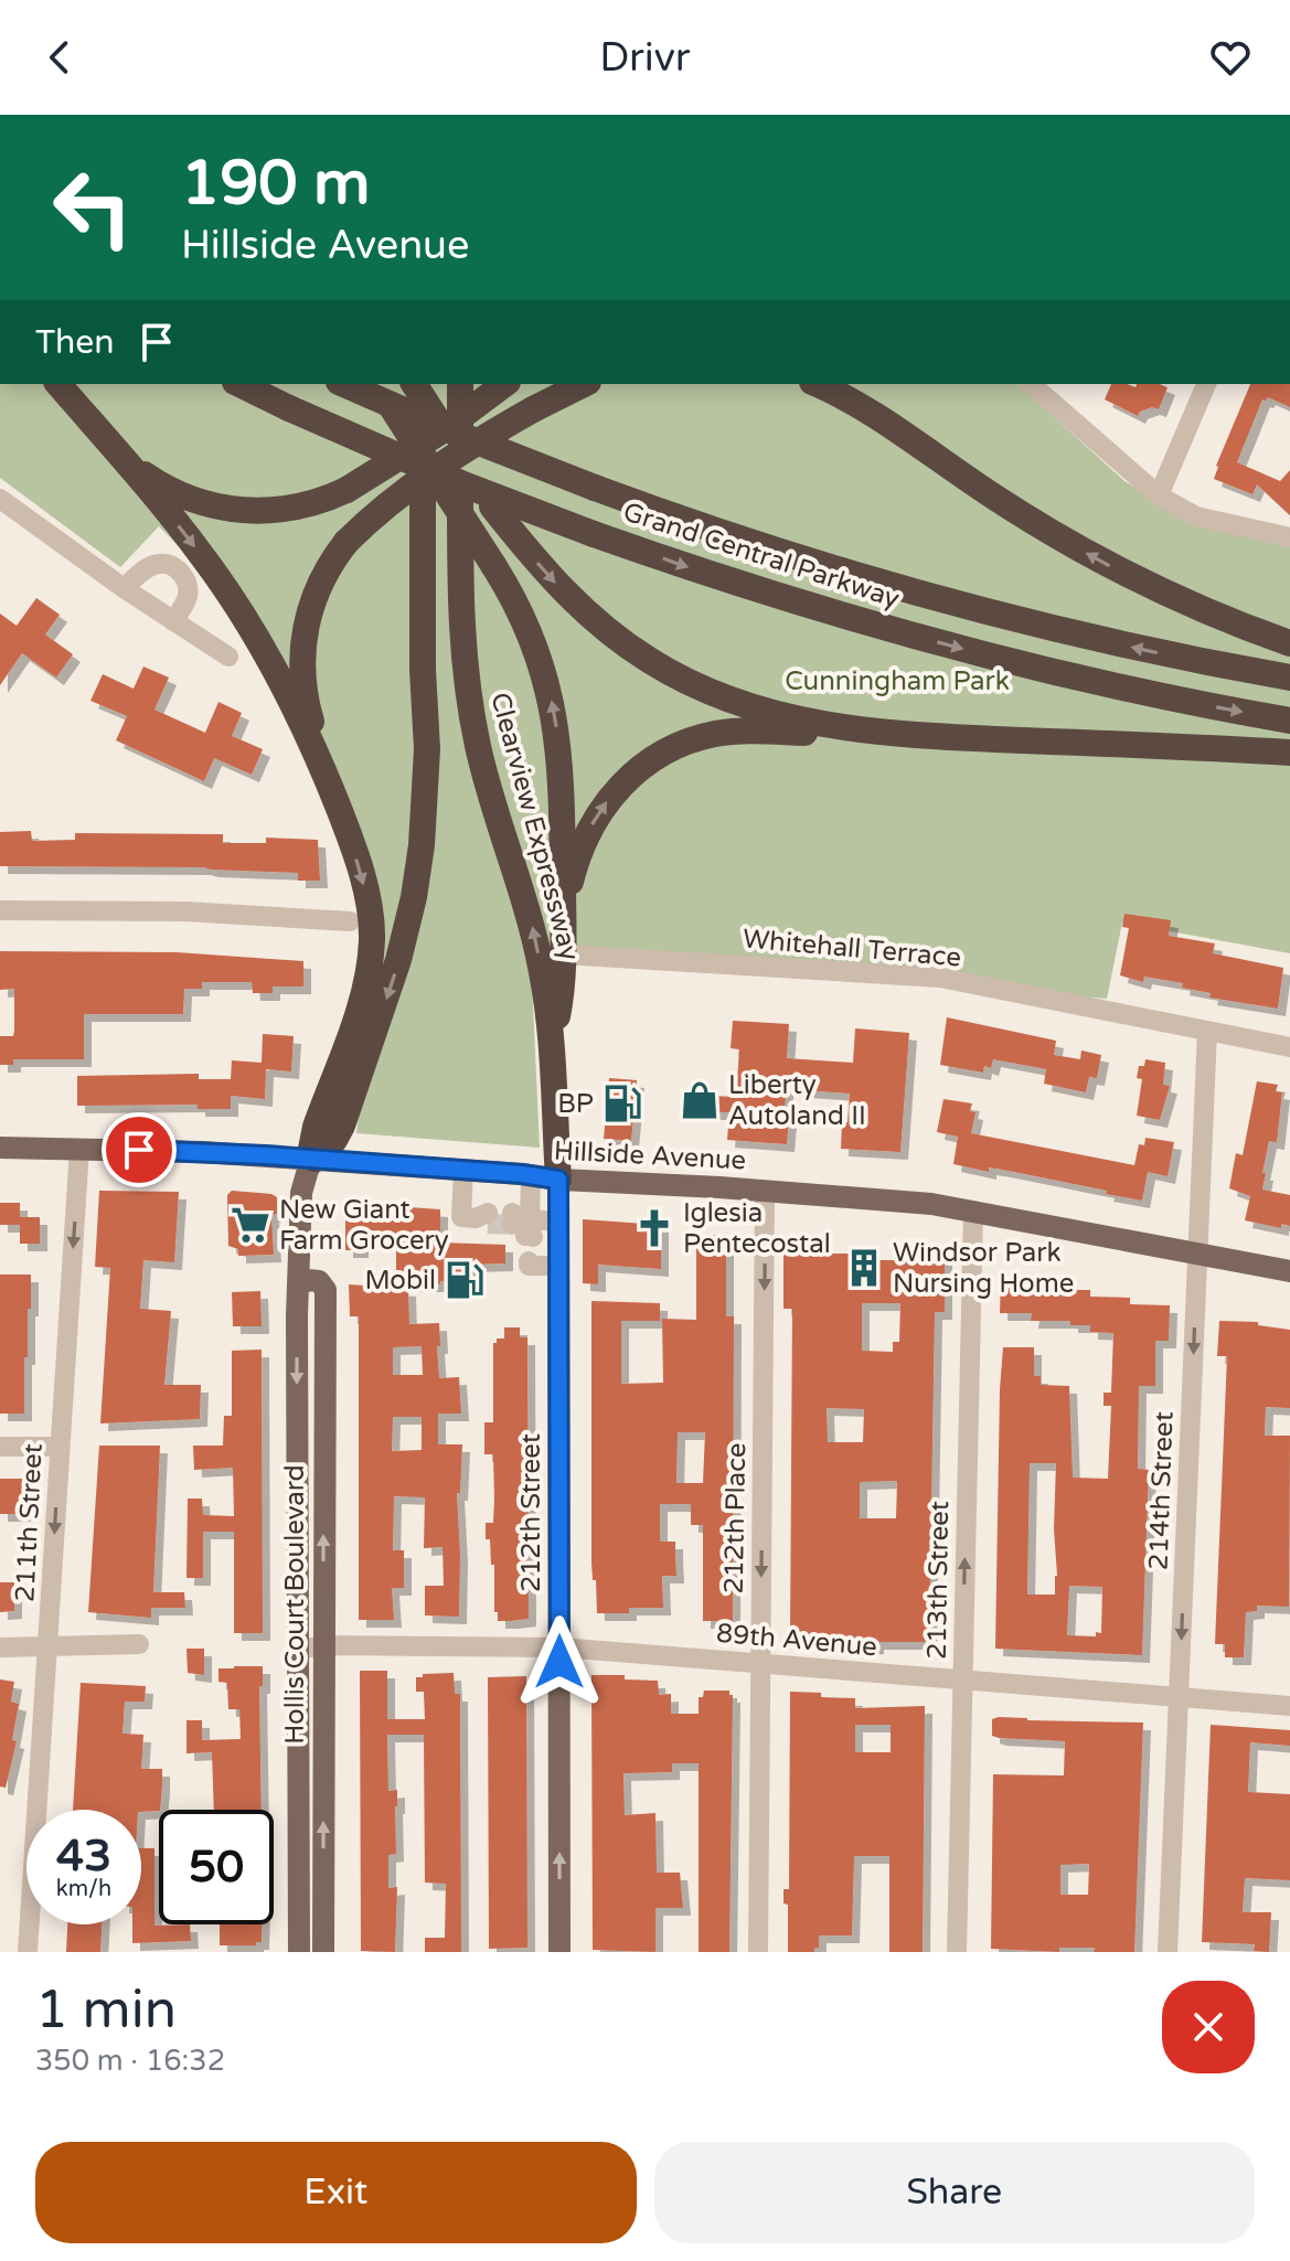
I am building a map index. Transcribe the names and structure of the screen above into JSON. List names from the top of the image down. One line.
{"streets":{"highway":["Grand Central Parkway","Clearview Expressway"],"main road":["Hillside Avenue","212th Street","Hollis Court Boulevard"],"street":["Whitehall Terrace","214th Street","212th Place","211th Street","213th Street","89th Avenue"]},"crossings":[["Clearview Expressway","Hillside Avenue"],["Clearview Expressway","212th Street"],["Whitehall Terrace","214th Street"],["Hillside Avenue","214th Street"],["Hillside Avenue","212th Street"],["Hillside Avenue","212th Place"],["Hillside Avenue","211th Street"],["Hillside Avenue","213th Street"],["Hillside Avenue","Hollis Court Boulevard"],["214th Street","89th Avenue"],["212th Street","89th Avenue"],["212th Place","89th Avenue"],["213th Street","89th Avenue"],["Hollis Court Boulevard","89th Avenue"]],"one_way":["214th Street","212th Street","212th Place","211th Street","213th Street"],"parks":["Cunningham Park"],"places":{"shop":["Liberty Autoland II"],"fuel station":["BP","Mobil"],"supermarket":["New Giant Farm Grocery"],"church":["Iglesia Pentecostal"],"building":["Windsor Park Nursing Home"]},"page":{"header":"Drivr","turn":["190 m","Hillside Avenue"],"then":"Then","speed":"43 km/h","limit":"50","heading":["1 min","350 m · 16:32"],"buttons":["Exit","Share"]}}
